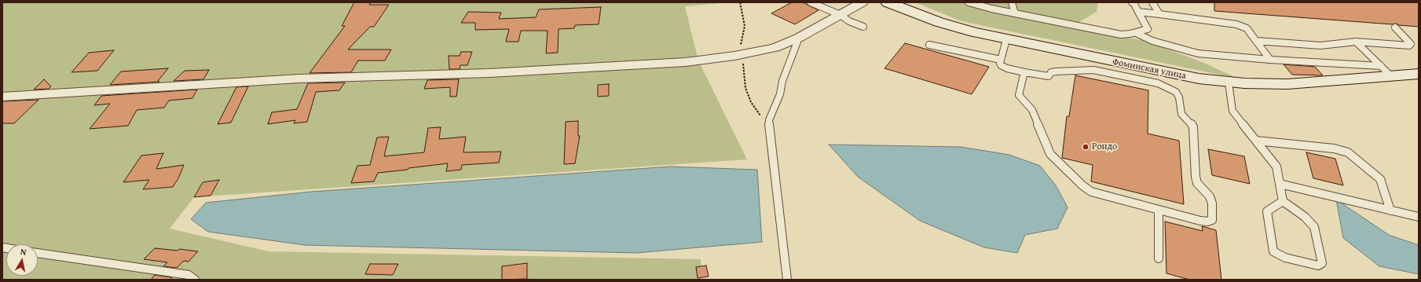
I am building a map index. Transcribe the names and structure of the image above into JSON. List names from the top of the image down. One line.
{"streets":{"street":["Фоминская улица"]},"places":["Рондо"],"north":"top"}
